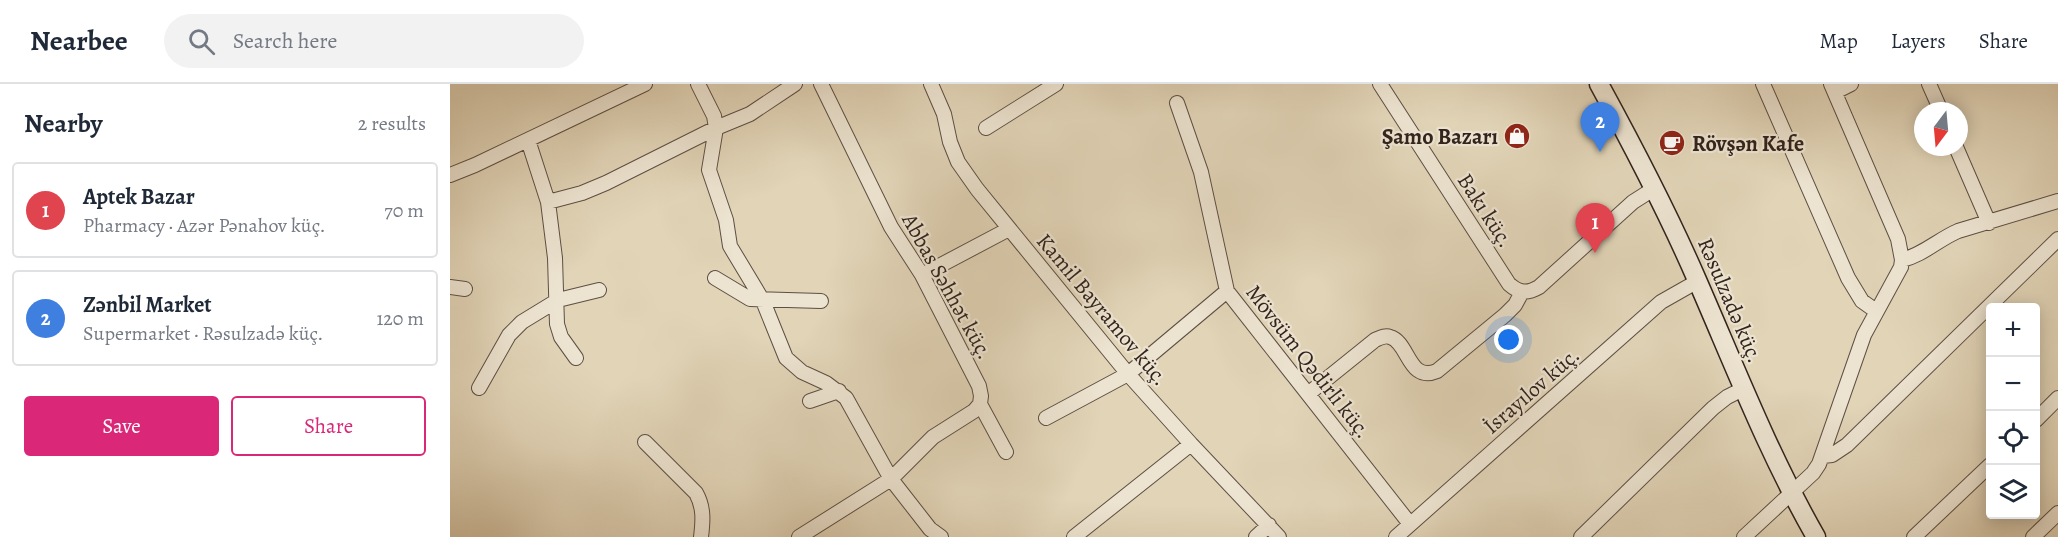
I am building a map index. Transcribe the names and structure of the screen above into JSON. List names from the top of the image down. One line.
{"streets":{"street":["Bakı küç.","Abbas Səhhət küç.","Rəsulzadə küç.","Kamil Bayramov küç.","Mövsüm Qədirli küç.","İsrayılov küç."]},"crossings":[["Rəsulzadə küç.","İsrayılov küç."],["Mövsüm Qədirli küç.","İsrayılov küç."]],"places":{"shop":["Şamo Bazarı"],"cafe":["Rövşən Kafe"]},"north":"bottom","page":{"header":"Nearbee","search":"Search here","nav":["Map","Layers","Share"],"heading":["Nearby","2 results"],"pins":["2","1"],"list":[{"mark":"1","name":"Aptek Bazar","note":"Pharmacy · Azər Pənahov küç.","value":"70 m"},{"mark":"2","name":"Zənbil Market","note":"Supermarket · Rəsulzadə küç.","value":"120 m"}],"map_buttons":["+","−"],"buttons":["Save","Share"]}}
